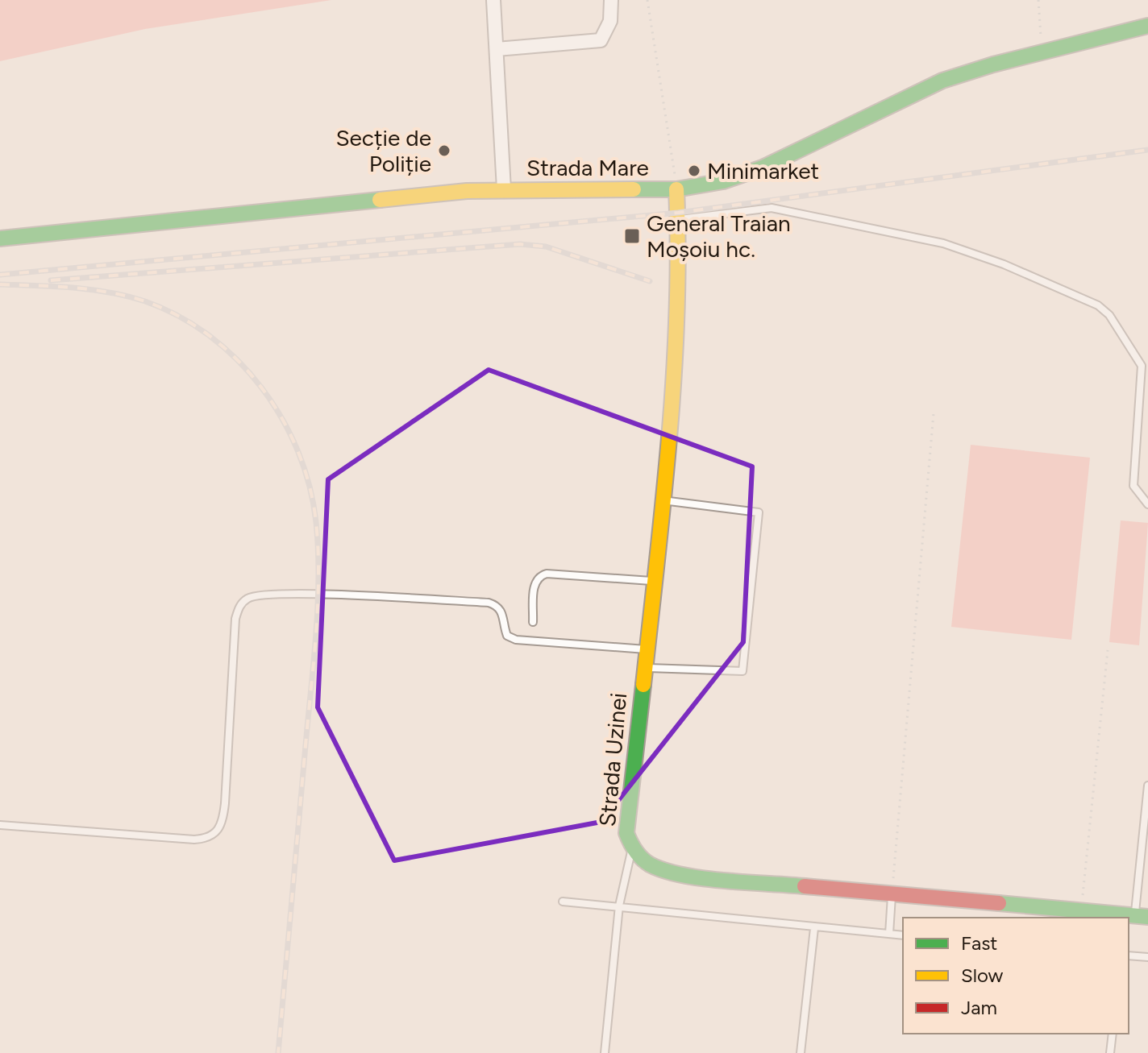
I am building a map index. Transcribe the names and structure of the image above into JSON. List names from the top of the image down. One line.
{"streets":{"street":["Strada Mare","Strada Uzinei"]},"crossings":[["Strada Mare","Strada Uzinei"]],"places":{"other":["Secție de Poliție","Minimarket"],"transit":["General Traian Moșoiu hc."]},"legend":["Fast","Slow","Jam"]}
